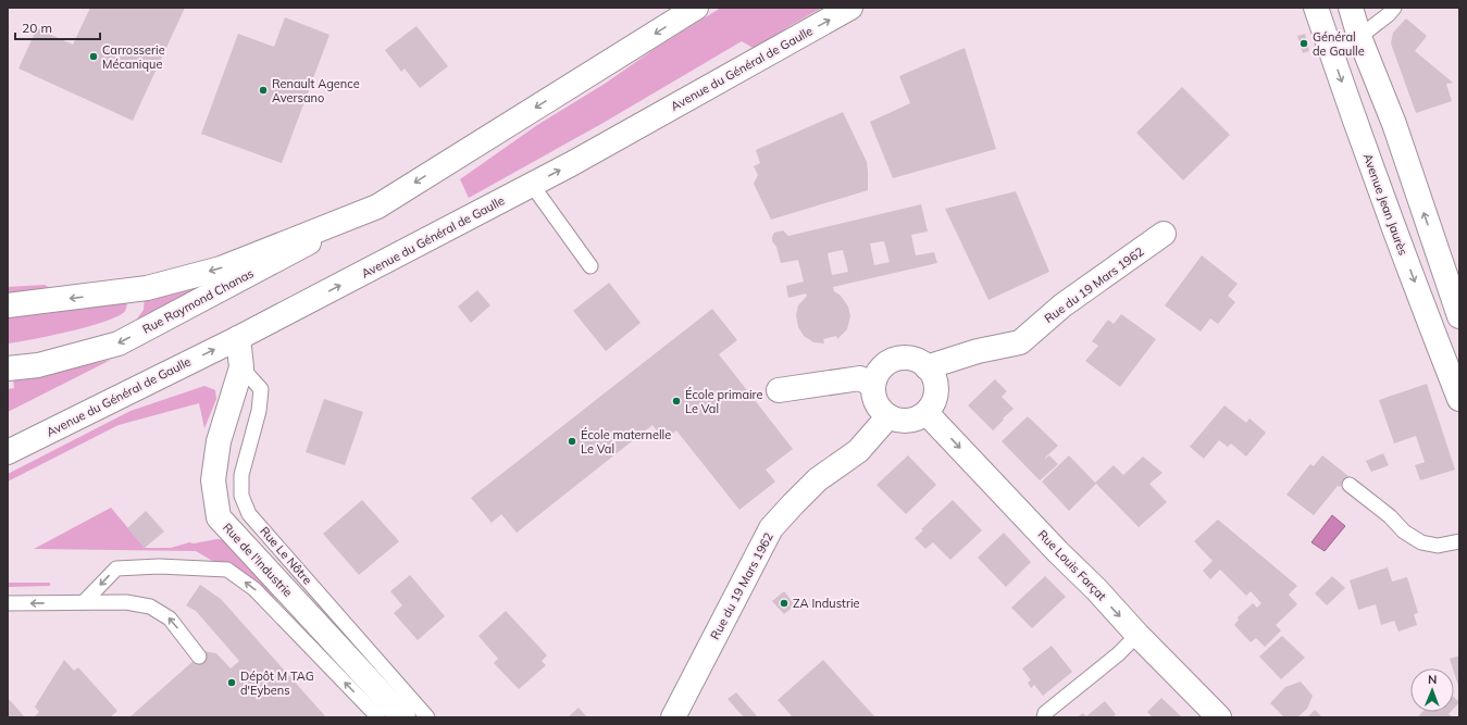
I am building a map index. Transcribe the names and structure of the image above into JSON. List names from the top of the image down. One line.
{"streets":{"main road":["Avenue du Général de Gaulle","Avenue Jean Jaurès","Rue du 19 Mars 1962","Rue Raymond Chanas","Rue de l'Industrie","Rue Louis Farçat"],"lane":["Rue Le Nôtre"]},"crossings":[["Avenue du Général de Gaulle","Rue de l'Industrie"],["Rue du 19 Mars 1962","Rue Louis Farçat"],["Rue Le Nôtre","Rue de l'Industrie"]],"one_way":["Rue Louis Farçat"],"places":["Général de Gaulle","Carrosserie Mécanique","Renault Agence Aversano","École primaire Le Val","École maternelle Le Val","ZA Industrie","Dépôt M TAG d'Eybens"],"scale_bar":"20 m","north":"top"}
